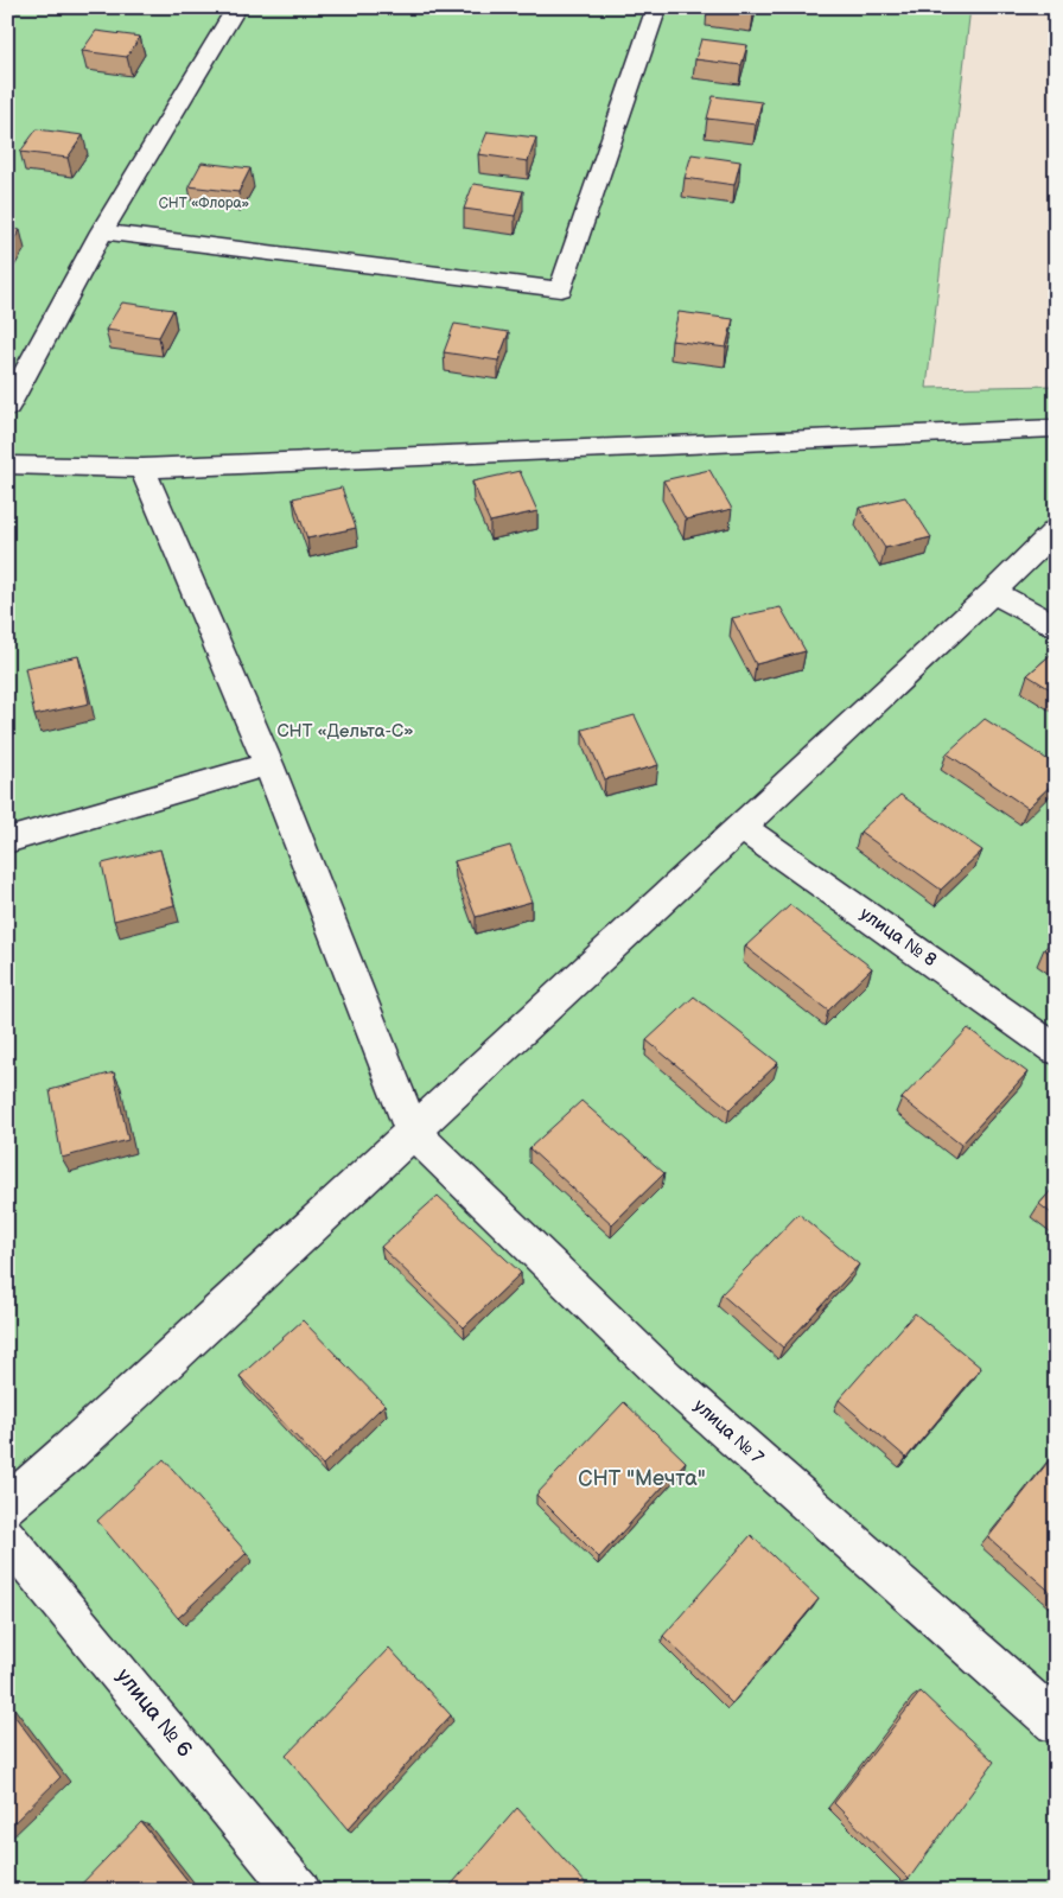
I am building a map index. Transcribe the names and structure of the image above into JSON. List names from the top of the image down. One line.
{"streets":{"street":["улица № 8","улица № 7","улица № 6"]},"parks":["СНТ «Флора»","СНТ «Дельта-С»","СНТ \"Мечта\""]}
